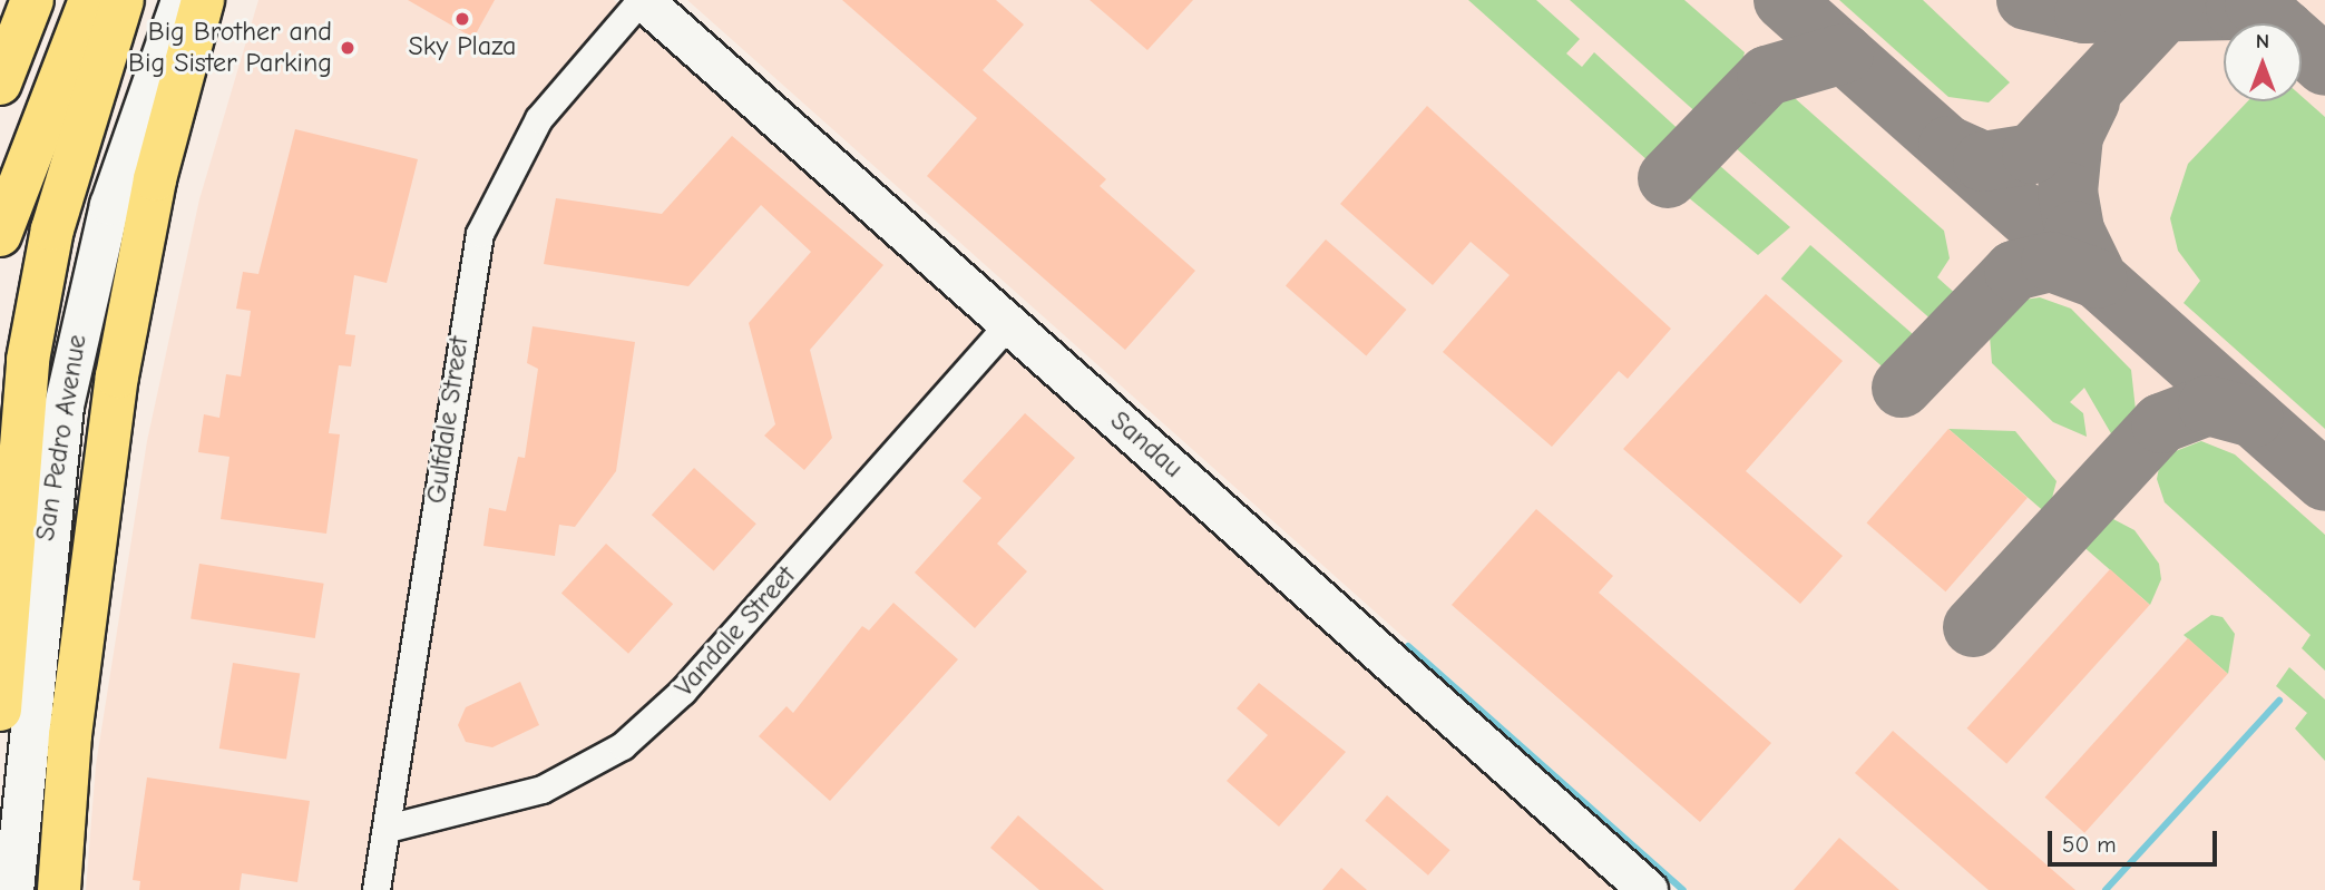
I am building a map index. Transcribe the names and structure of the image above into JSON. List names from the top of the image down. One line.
{"streets":{"street":["Gulfdale Street","San Pedro Avenue","Sandau","Vandale Street"]},"crossings":[["Gulfdale Street","Sandau"],["Gulfdale Street","Vandale Street"],["Sandau","Vandale Street"]],"places":["Sky Plaza","Big Brother and Big Sister Parking"],"scale_bar":"50 m","north":"top"}
